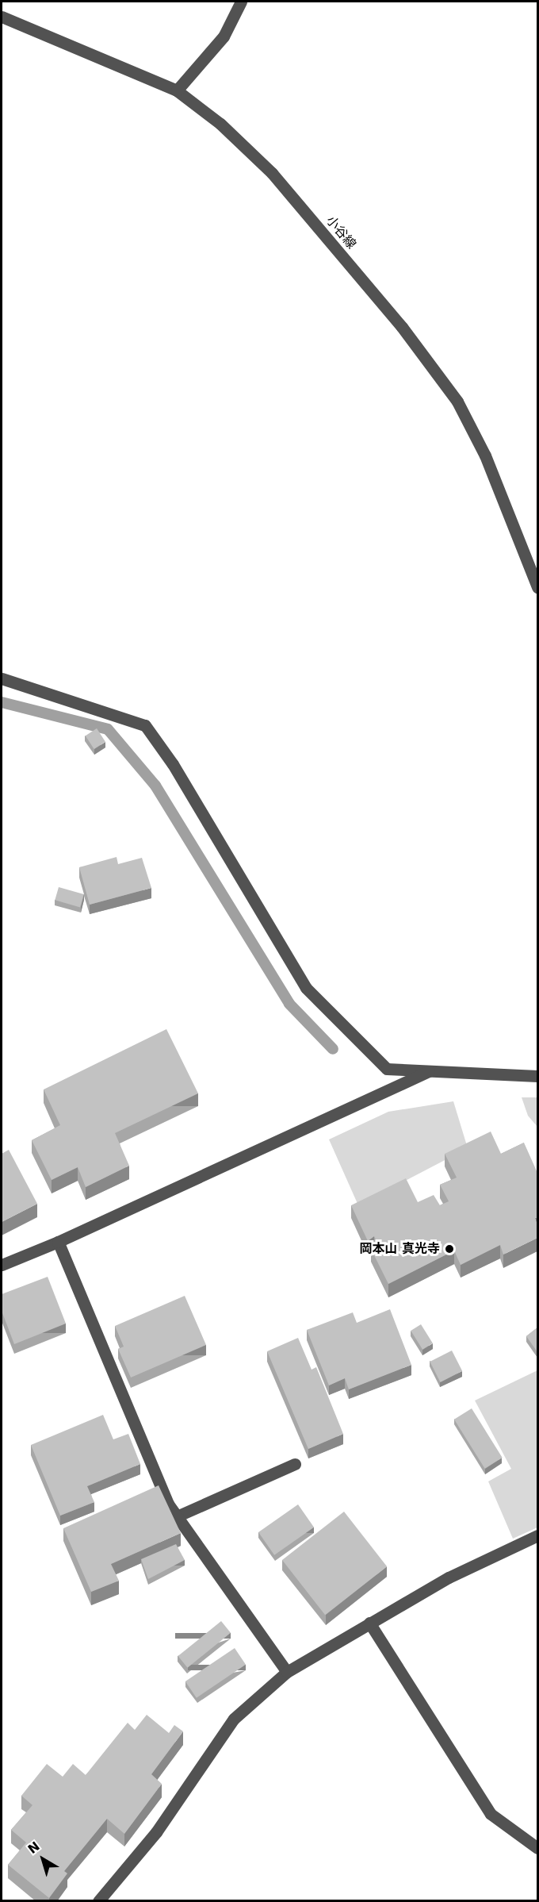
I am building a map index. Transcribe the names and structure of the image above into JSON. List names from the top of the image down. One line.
{"streets":{"street":["小谷線"]},"places":["岡本山 真光寺"],"north":"top left"}
